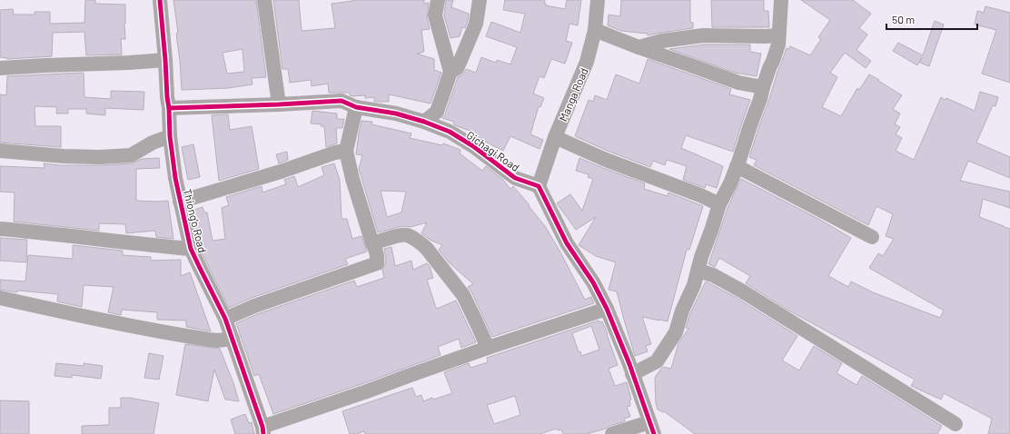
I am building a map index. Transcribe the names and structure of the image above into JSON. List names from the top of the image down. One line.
{"streets":{"street":["Manga Road","Gichagi Road","Thiong'o Road"]},"crossings":[["Manga Road","Gichagi Road"],["Gichagi Road","Thiong'o Road"]],"scale_bar":"50 m"}
